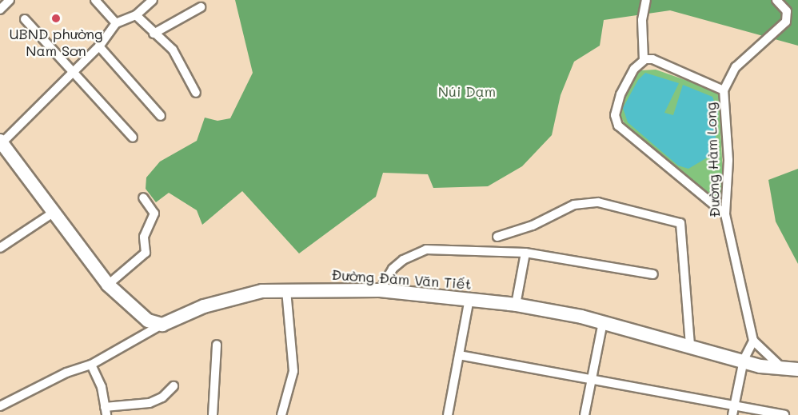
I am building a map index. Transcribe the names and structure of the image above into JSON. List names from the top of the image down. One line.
{"streets":{"main road":["Đường Đàm Văn Tiết"],"street":["Đường Hàm Long"]},"parks":["Núi Dạm"],"places":["UBND phường Nam Sơn"]}
